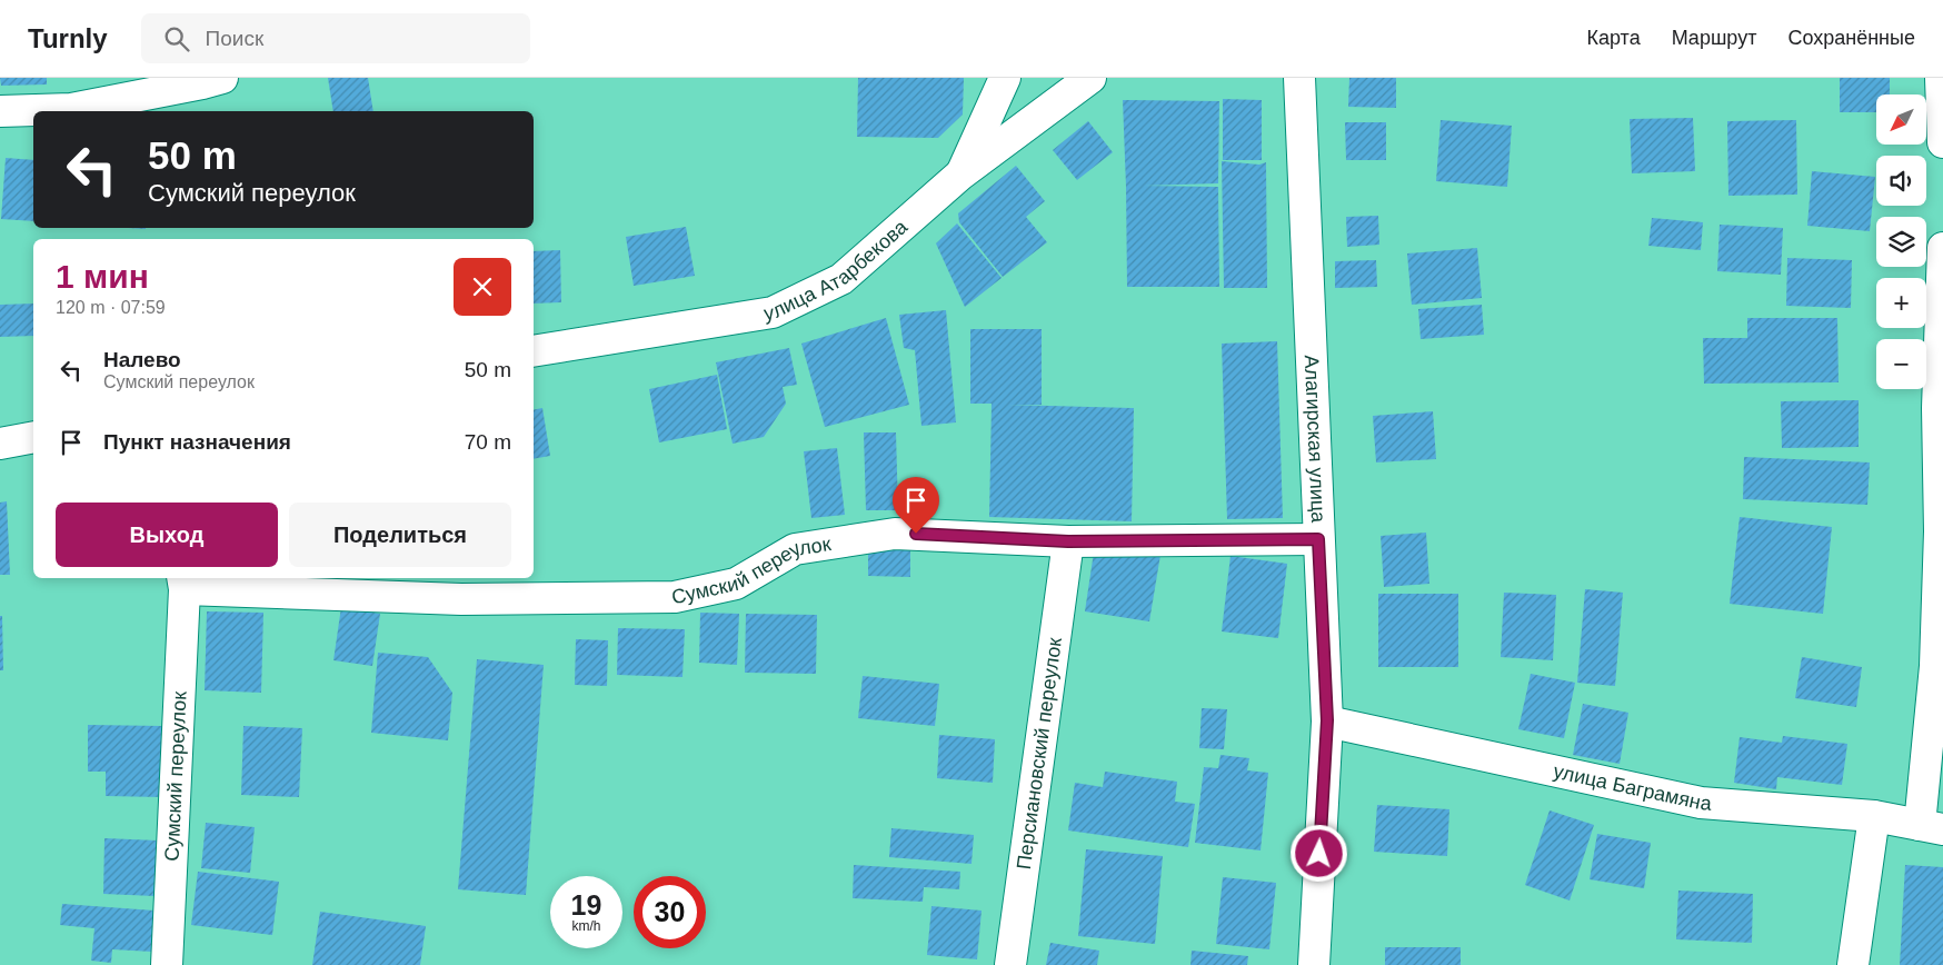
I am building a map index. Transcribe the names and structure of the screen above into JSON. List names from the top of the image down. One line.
{"streets":{"street":["улица Атарбекова","Алагирская улица","Сумский переулок","Персиановский переулок","улица Баграмяна"]},"crossings":[["Алагирская улица","Сумский переулок"],["Алагирская улица","улица Баграмяна"],["Сумский переулок","Персиановский переулок"]],"north":"bottom left","page":{"header":"Turnly","search":"Поиск","nav":["Карта","Маршрут","Сохранённые"],"map_buttons":["+","−"],"turn":["50 m","Сумский переулок"],"heading":["1 мин","120 m · 07:59"],"list":[{"name":"Налево","note":"Сумский переулок","value":"50 m"},{"name":"Пункт назначения","value":"70 m"}],"buttons":["Выход","Поделиться"],"speed":"19 km/h","limit":"30"}}
